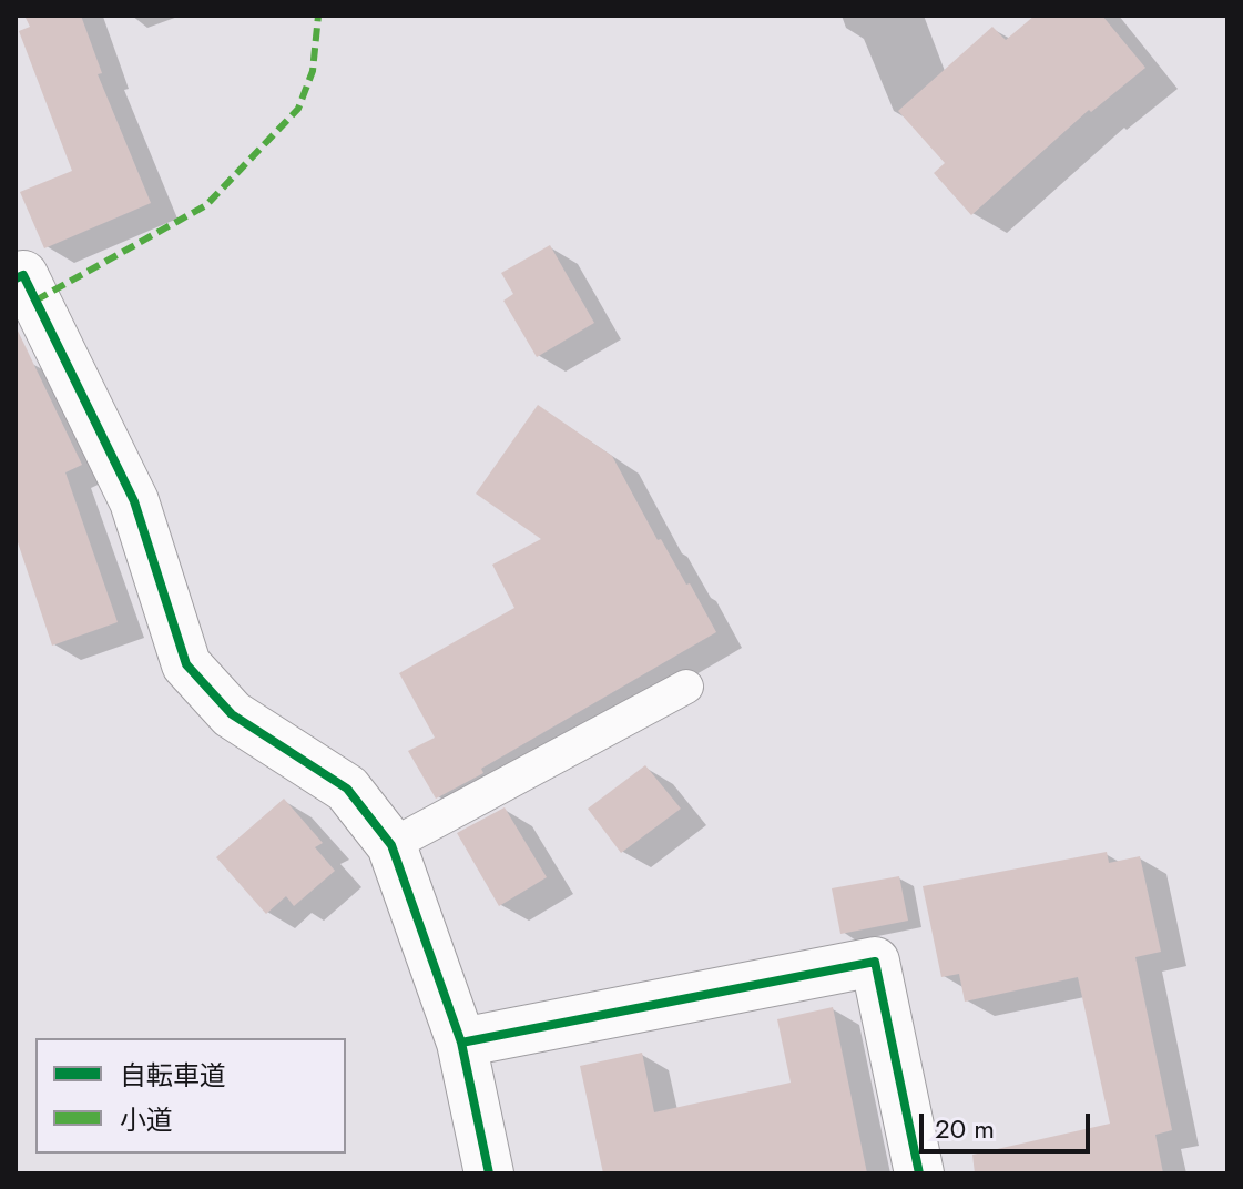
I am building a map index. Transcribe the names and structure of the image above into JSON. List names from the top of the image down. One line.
{"legend":["自転車道","小道"],"scale_bar":"20 m"}
